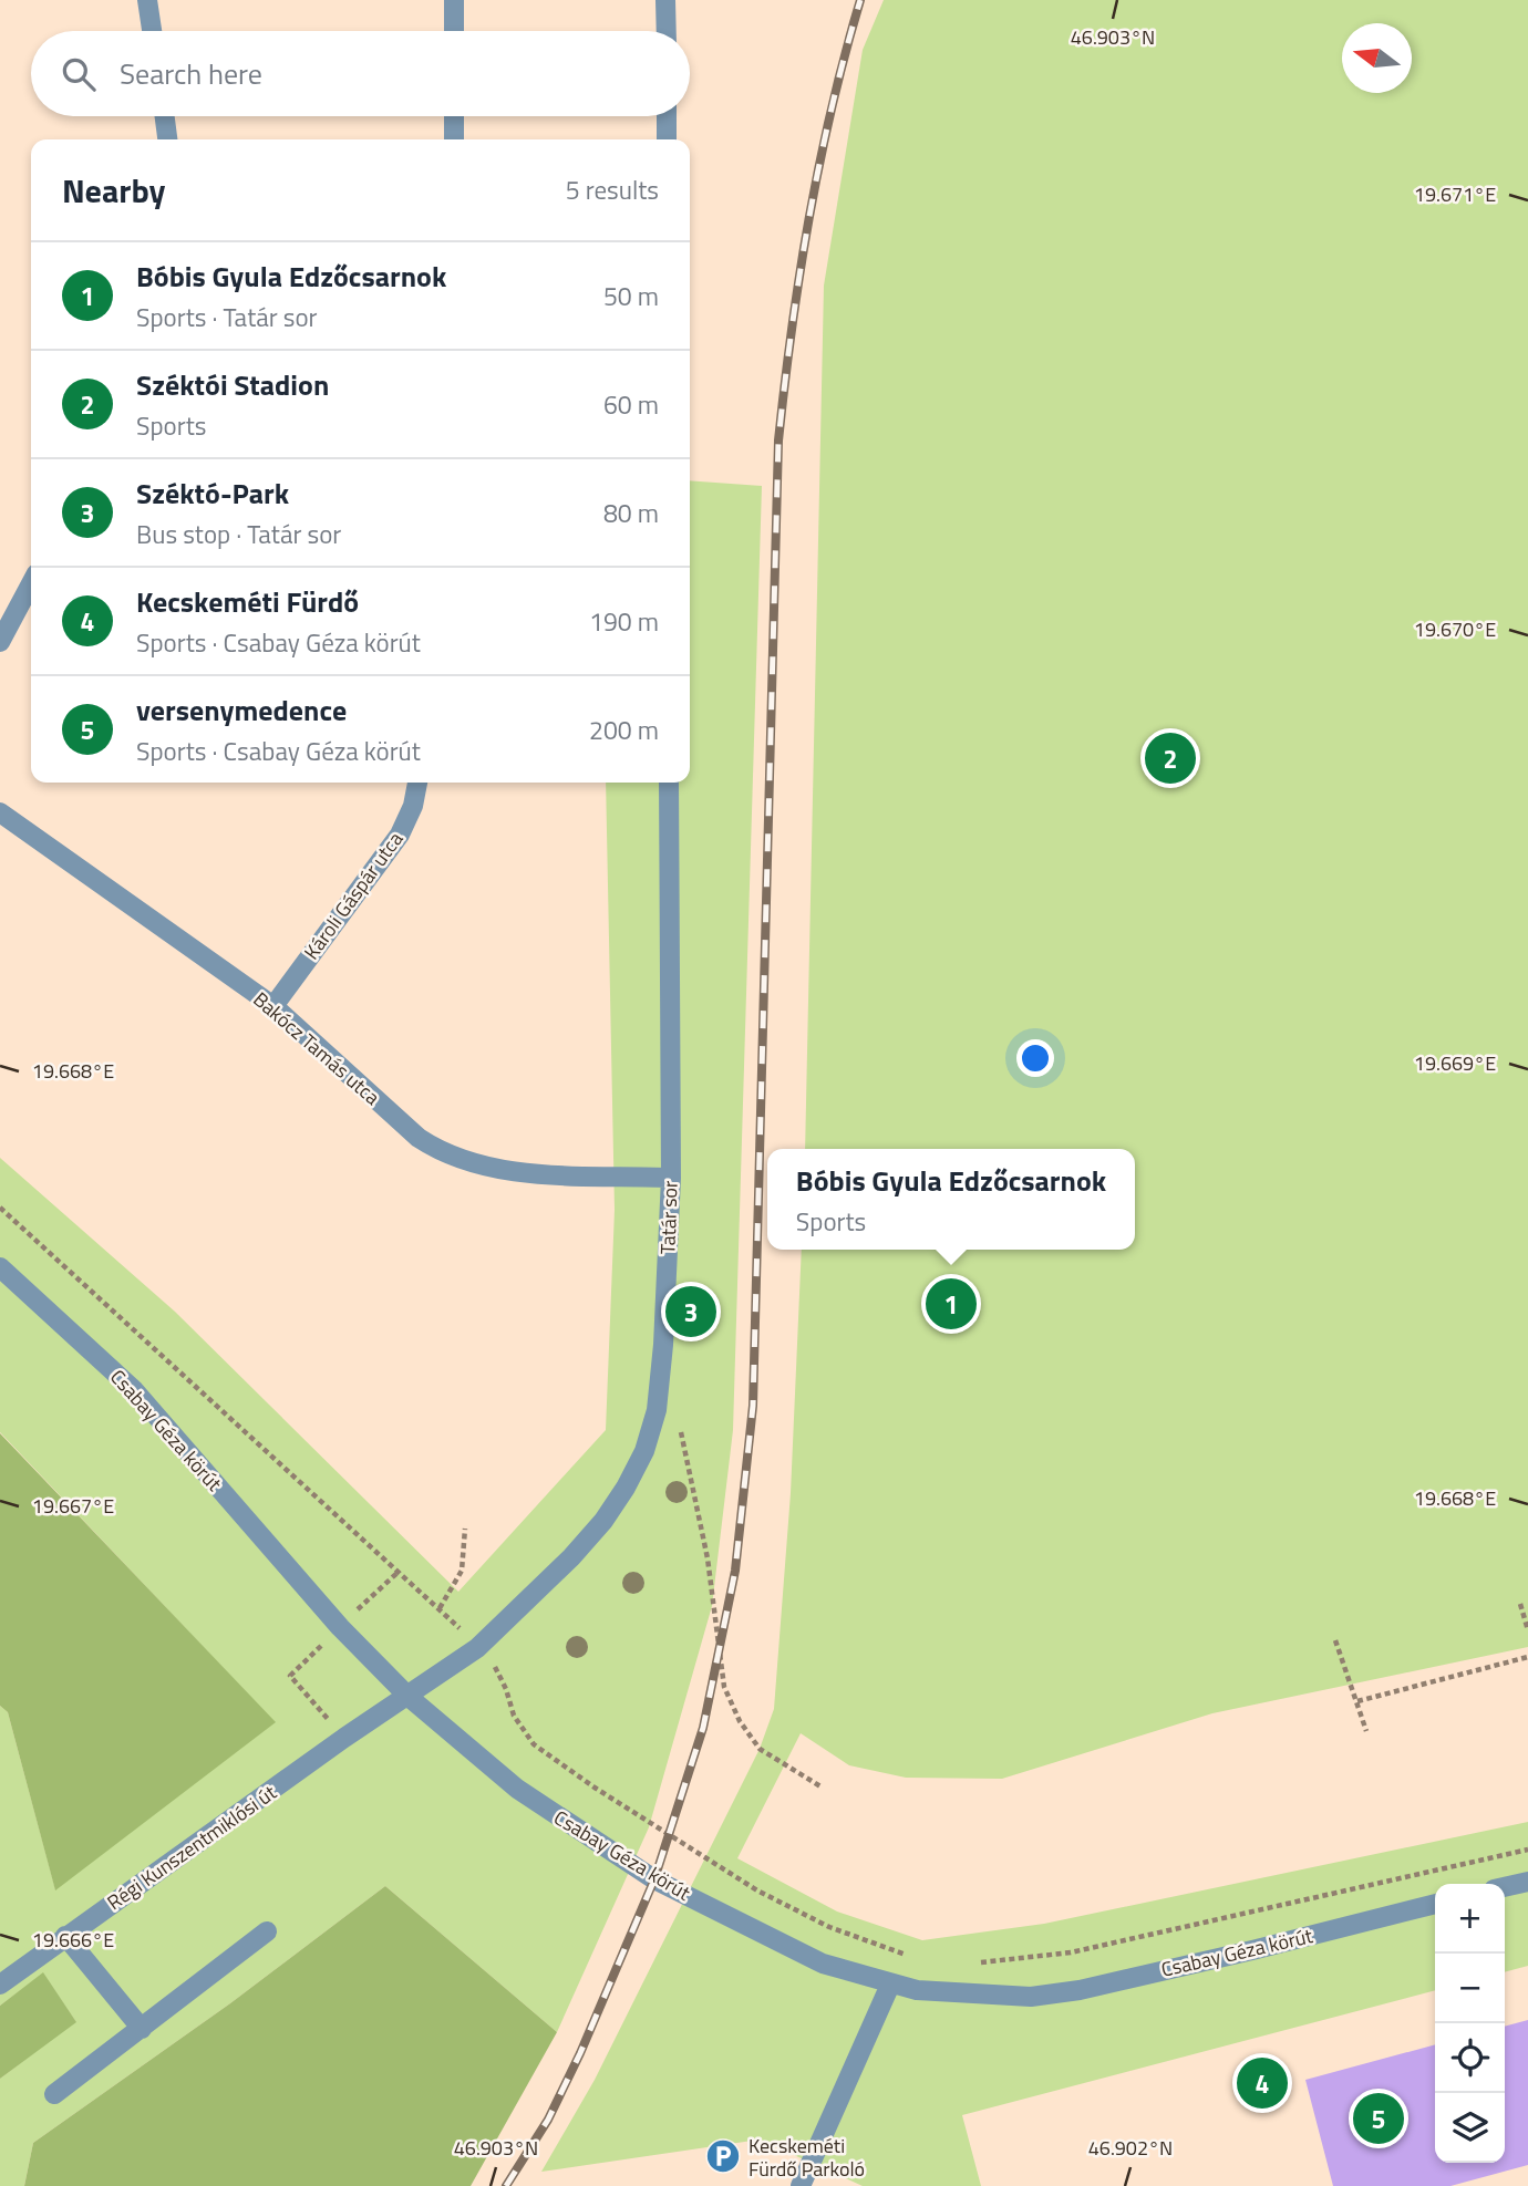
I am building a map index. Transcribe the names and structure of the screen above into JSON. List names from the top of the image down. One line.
{"streets":{"street":["Károli Gáspár utca","Bakócz Tamás utca","Tatár sor","Csabay Géza körút","Régi Kunszentmiklósi út"]},"crossings":[["Károli Gáspár utca","Bakócz Tamás utca"],["Bakócz Tamás utca","Tatár sor"],["Tatár sor","Csabay Géza körút"],["Tatár sor","Régi Kunszentmiklósi út"],["Csabay Géza körút","Régi Kunszentmiklósi út"]],"places":{"parking":["Kecskeméti Fürdő Parkoló"]},"north":"left","page":{"search":"Search here","heading":["Nearby","5 results"],"list":[{"mark":"1","name":"Bóbis Gyula Edzőcsarnok","note":"Sports · Tatár sor","value":"50 m"},{"mark":"2","name":"Széktói Stadion","note":"Sports","value":"60 m"},{"mark":"3","name":"Széktó-Park","note":"Bus stop · Tatár sor","value":"80 m"},{"mark":"4","name":"Kecskeméti Fürdő","note":"Sports · Csabay Géza körút","value":"190 m"},{"mark":"5","name":"versenymedence","note":"Sports · Csabay Géza körút","value":"200 m"}],"pins":["2","1","3","4","5"],"popup":["Bóbis Gyula Edzőcsarnok","Sports"],"map_buttons":["+","−"]},"coordinates":["46.903°N","19.671°E","19.670°E","19.669°E","19.668°E","19.667°E","19.666°E","46.902°N"]}
